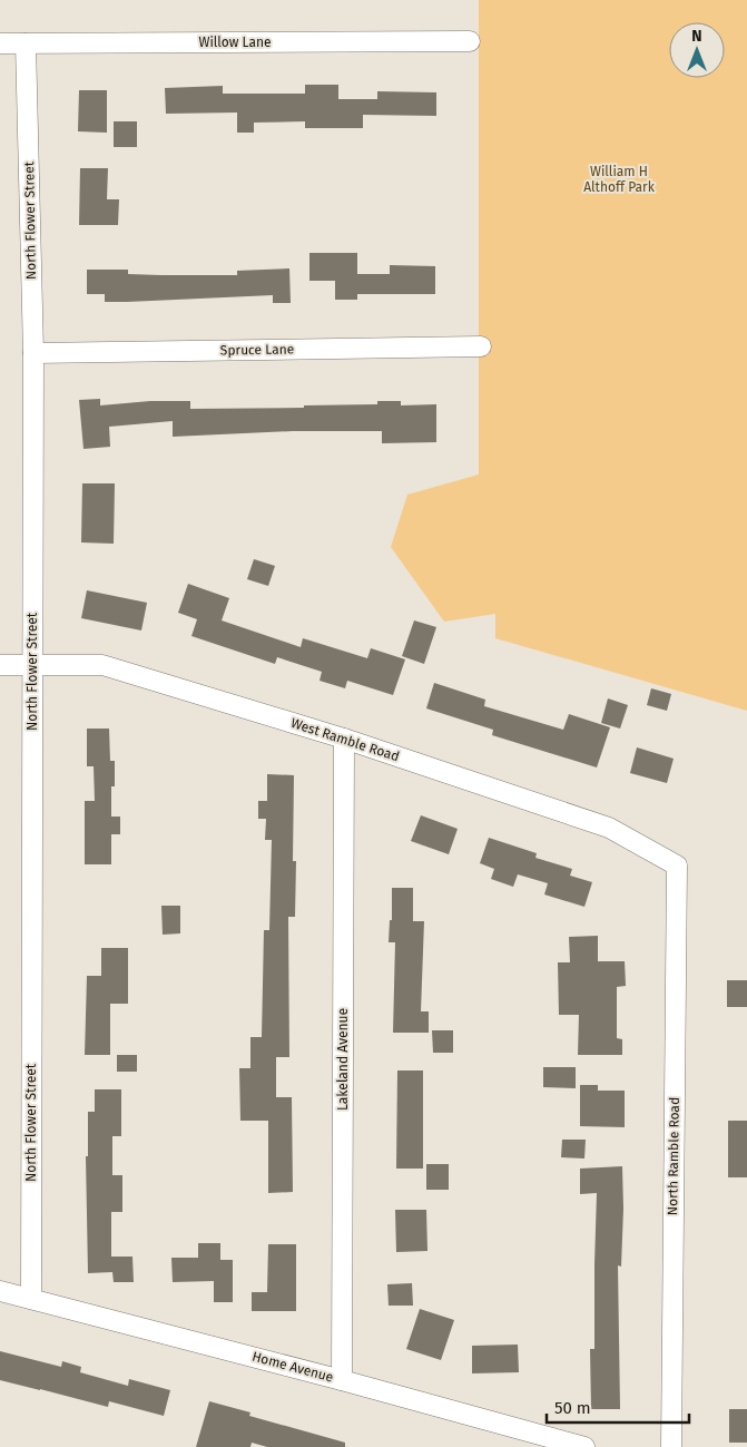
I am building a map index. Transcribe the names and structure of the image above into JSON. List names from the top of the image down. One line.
{"streets":{"street":["Willow Lane","North Flower Street","Spruce Lane","West Ramble Road","Lakeland Avenue","North Ramble Road","Home Avenue"]},"crossings":[["Willow Lane","North Flower Street"],["North Flower Street","Spruce Lane"],["North Flower Street","West Ramble Road"],["North Flower Street","Home Avenue"],["West Ramble Road","Lakeland Avenue"],["West Ramble Road","North Ramble Road"],["Lakeland Avenue","Home Avenue"]],"parks":["William H Althoff Park"],"scale_bar":"50 m","north":"top"}
